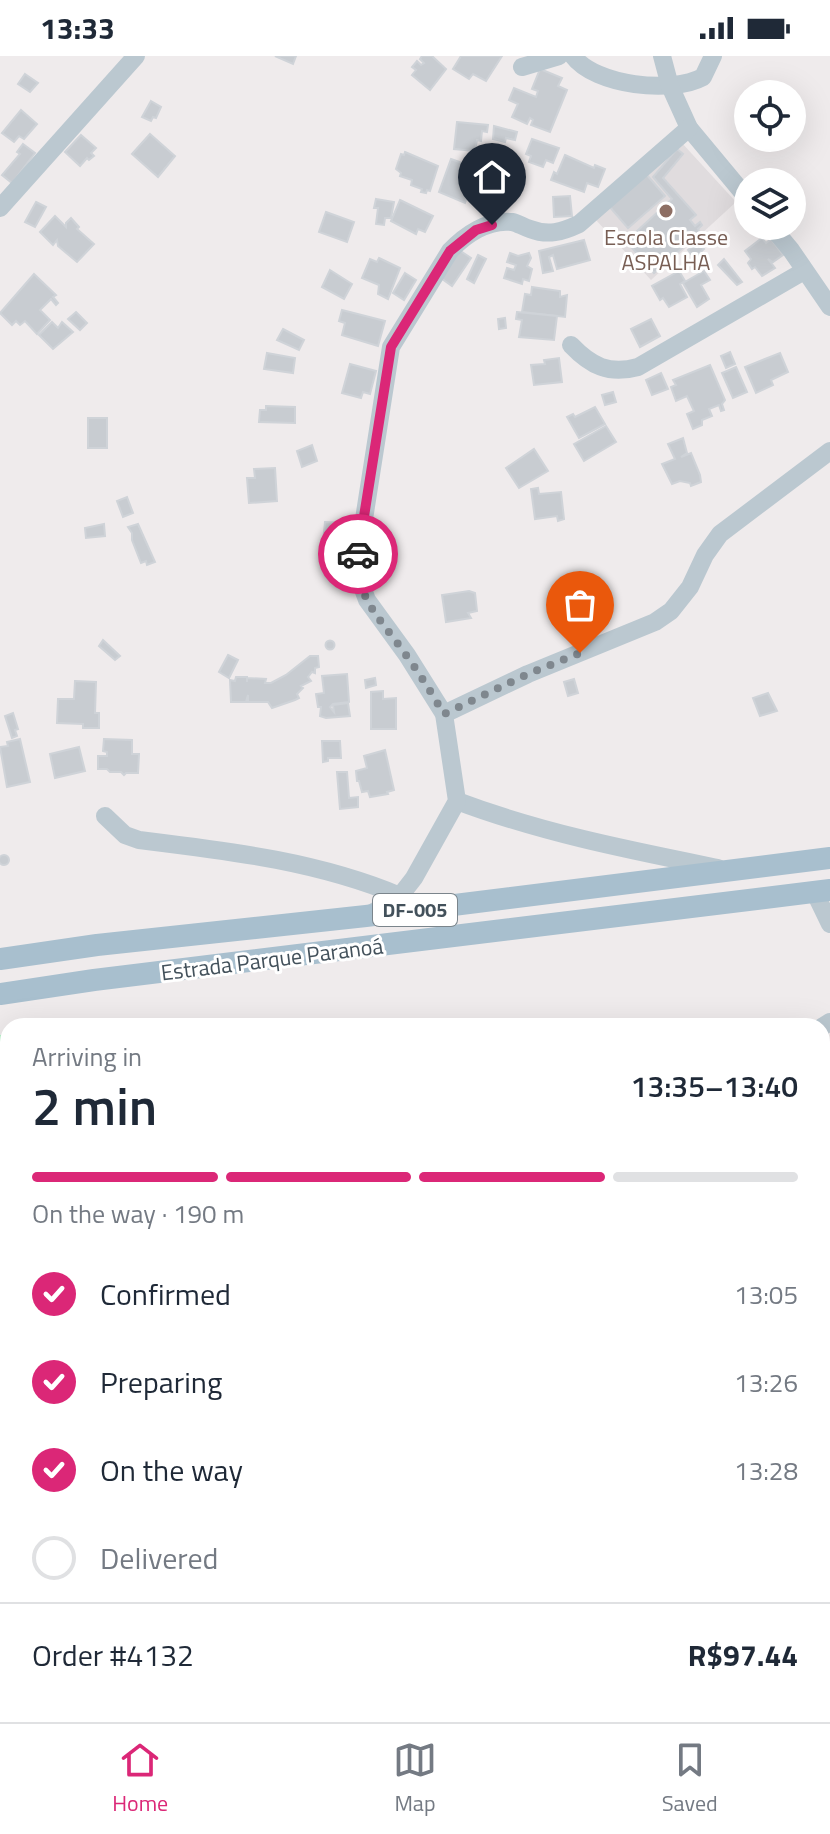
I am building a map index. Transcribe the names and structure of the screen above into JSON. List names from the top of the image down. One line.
{"streets":{"main road":["DF-005","Estrada Parque Paranoá"]},"places":["Escola Classe ASPALHA"],"page":{"status":"13:33","heading":["2 min","Arriving in","13:35–13:40"],"panel":["Order #4132","R$97.44"],"bar":"On the way · 190 m","list":[["Confirmed","13:05"],["Preparing","13:26"],["On the way","13:28"],"Delivered"],"tabs":["Home","Map","Saved"]}}
